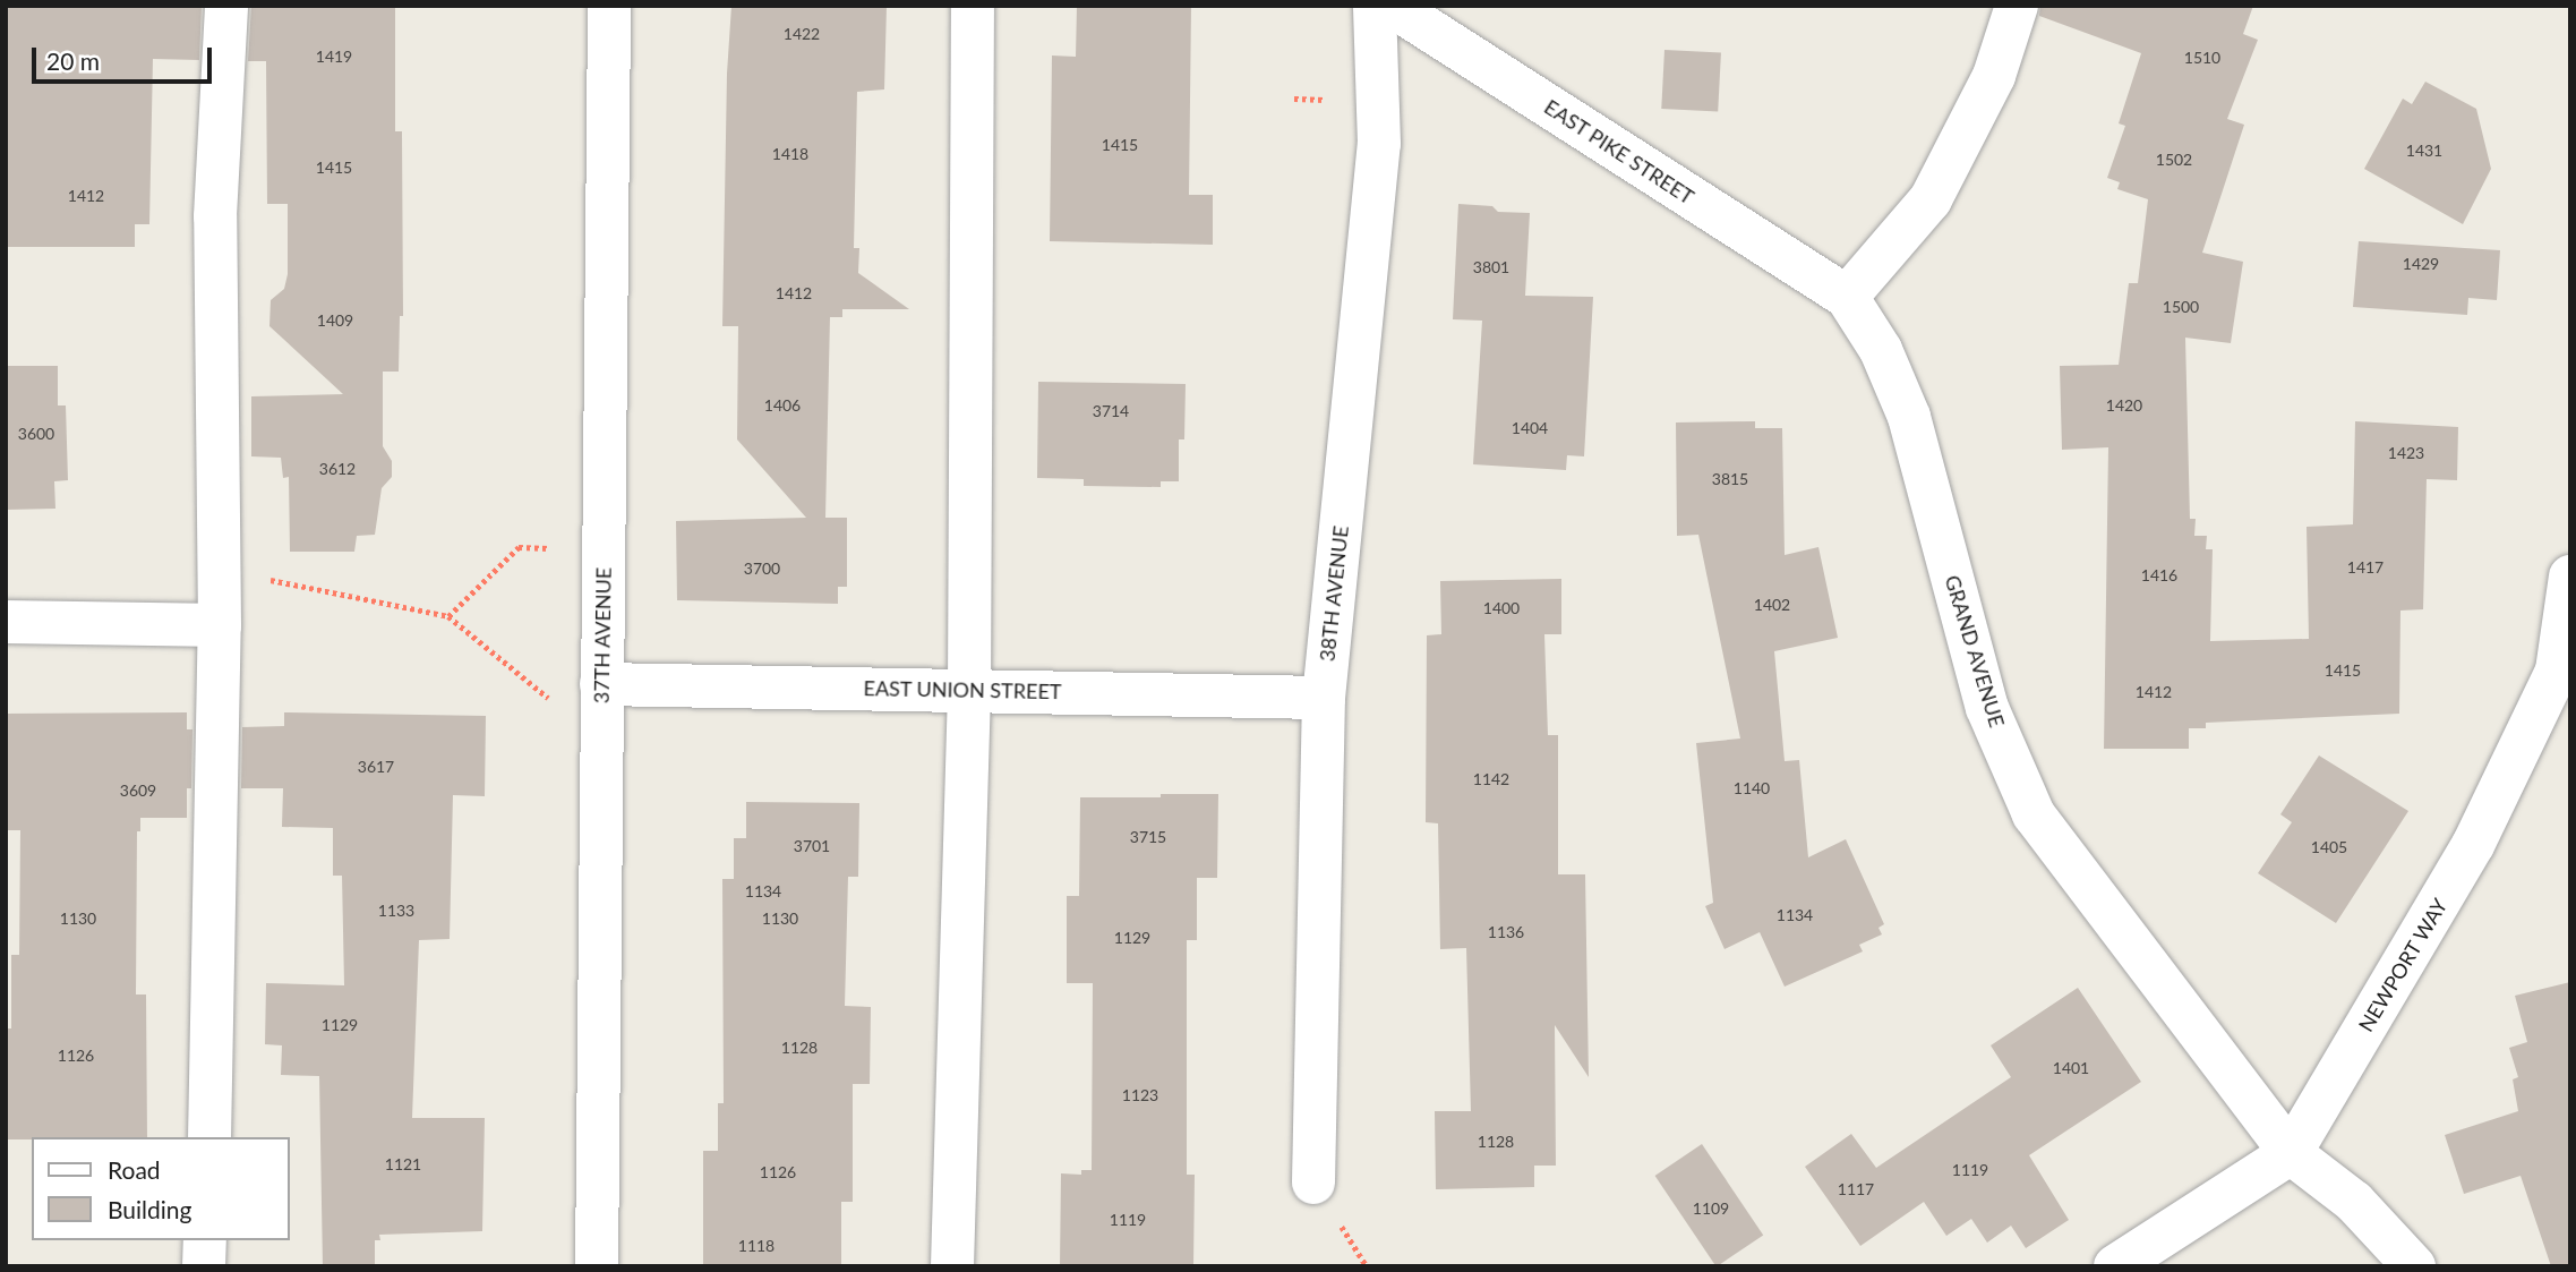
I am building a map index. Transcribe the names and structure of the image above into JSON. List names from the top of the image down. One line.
{"streets":{"street":["EAST PIKE STREET","38TH AVENUE","37TH AVENUE","GRAND AVENUE","EAST UNION STREET","NEWPORT WAY"]},"crossings":[["EAST PIKE STREET","GRAND AVENUE"],["38TH AVENUE","EAST UNION STREET"],["37TH AVENUE","EAST UNION STREET"],["GRAND AVENUE","NEWPORT WAY"]],"house_numbers":["1422","1419","1510","1415","1431","1418","1502","1415","1412","1429","3801","1412","1500","1409","1406","1420","3714","1404","3600","1423","3612","3815","1417","3700","1416","1402","1400","1415","1412","3617","1142","1140","3609","3715","3701","1405","1134","1133","1134","1130","1130","1136","1129","1129","1128","1126","1401","1123","1128","1121","1119","1126","1117","1109","1119","1118"],"legend":["Road","Building"],"scale_bar":"20 m"}
